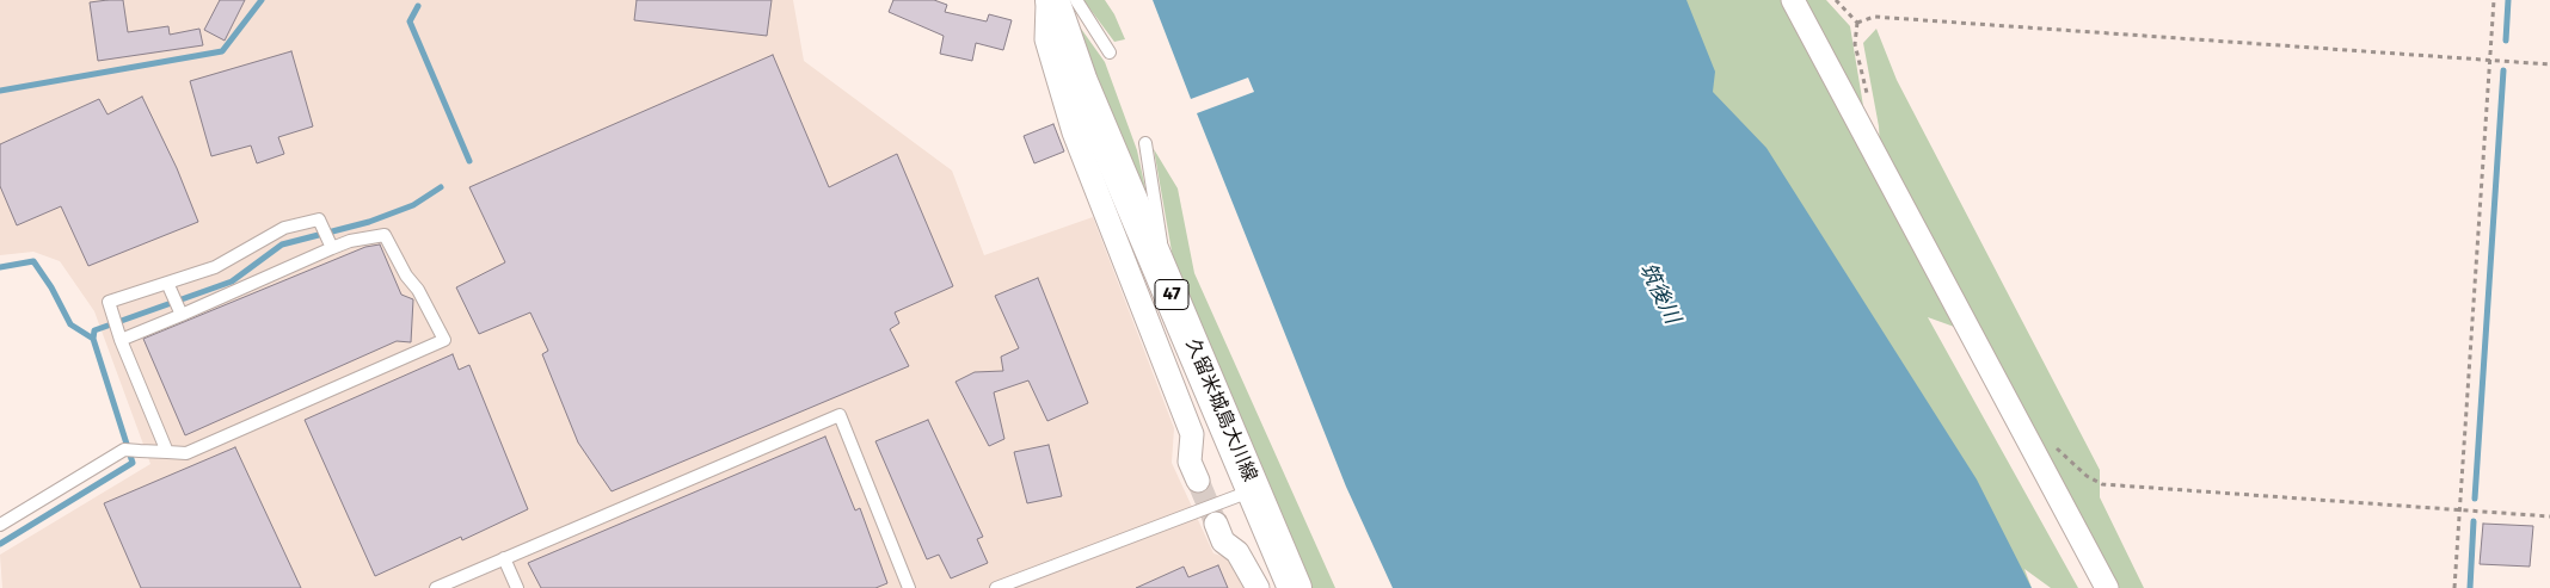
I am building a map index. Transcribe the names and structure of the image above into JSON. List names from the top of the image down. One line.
{"streets":{"main road":["47","久留米城島大川線"]},"water":["筑後川"]}
